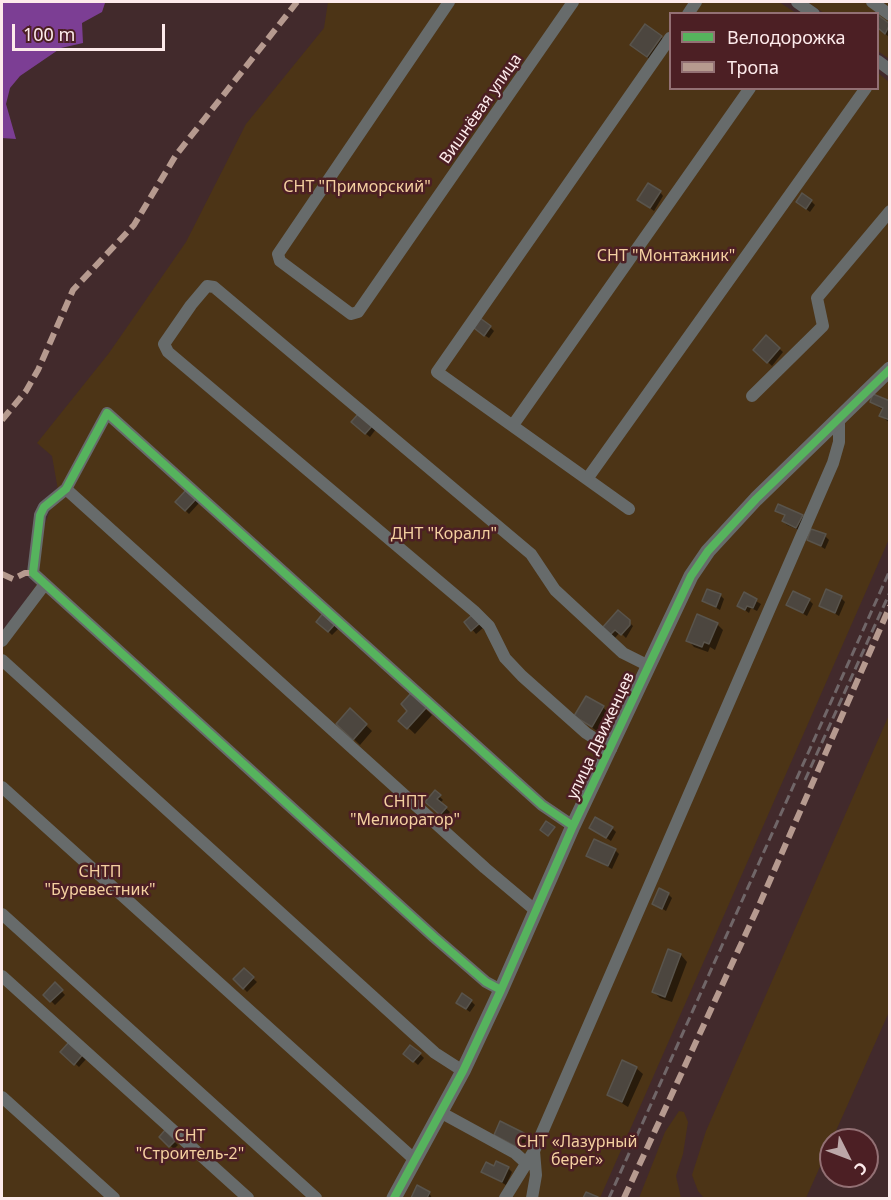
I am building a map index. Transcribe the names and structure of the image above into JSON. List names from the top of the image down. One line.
{"streets":{"street":["Вишнёвая улица","улица Движенцев"]},"parks":["СНТ \"Приморский\"","СНТ \"Монтажник\"","ДНТ \"Коралл\"","СНПТ \"Мелиоратор\"","СНТП \"Буревестник\"","СНТ \"Строитель-2\"","СНТ «Лазурный берег»"],"legend":["Велодорожка","Тропа"],"scale_bar":"100 m","north":"bottom right"}
